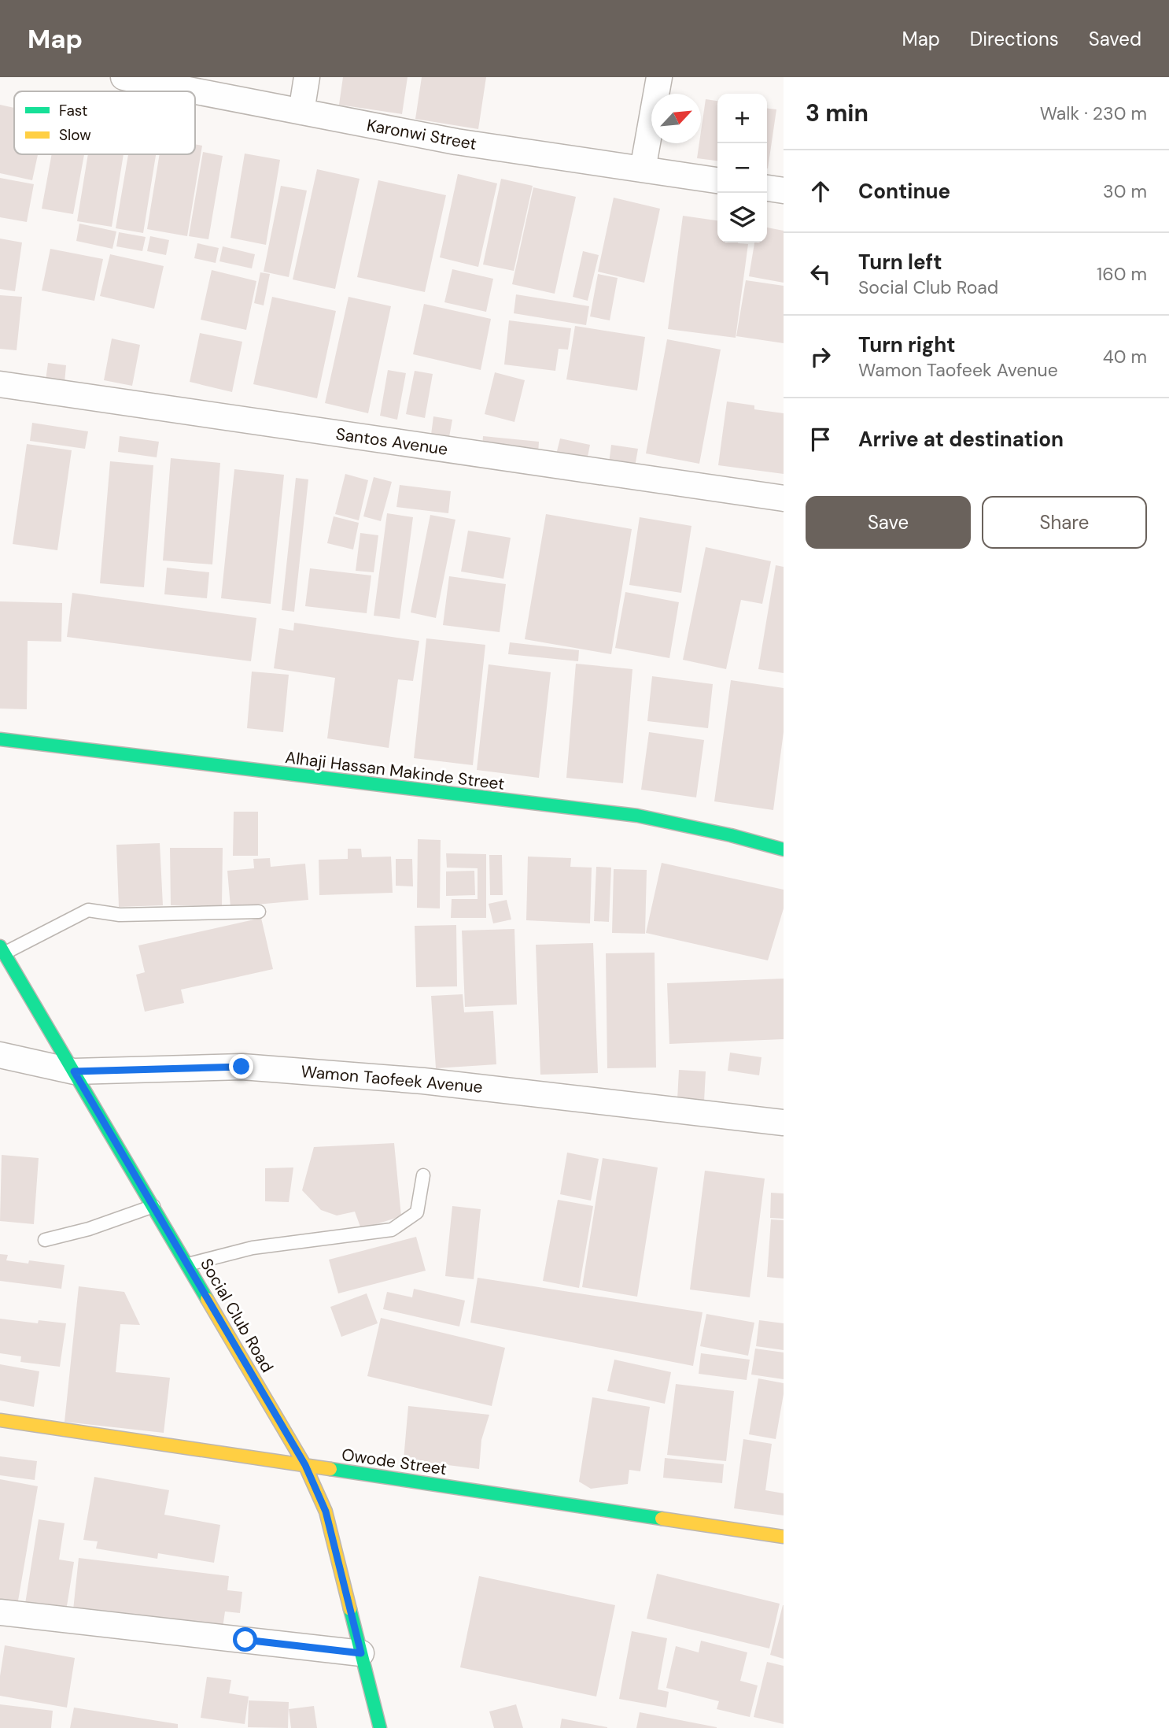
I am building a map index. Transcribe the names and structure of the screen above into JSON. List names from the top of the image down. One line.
{"streets":{"street":["Karonwi Street","Santos Avenue","Alhaji Hassan Makinde Street","Wamon Taofeek Avenue","Social Club Road","Owode Street"]},"crossings":[["Wamon Taofeek Avenue","Social Club Road"],["Social Club Road","Owode Street"]],"legend":["Fast","Slow"],"north":"top right","page":{"header":"Map","nav":["Map","Directions","Saved"],"heading":["3 min","Walk · 230 m"],"map_buttons":["+","−"],"list":[["Continue","30 m"],["Turn left","Social Club Road","160 m"],["Turn right","Wamon Taofeek Avenue","40 m"],"Arrive at destination"],"buttons":["Save","Share"]}}
